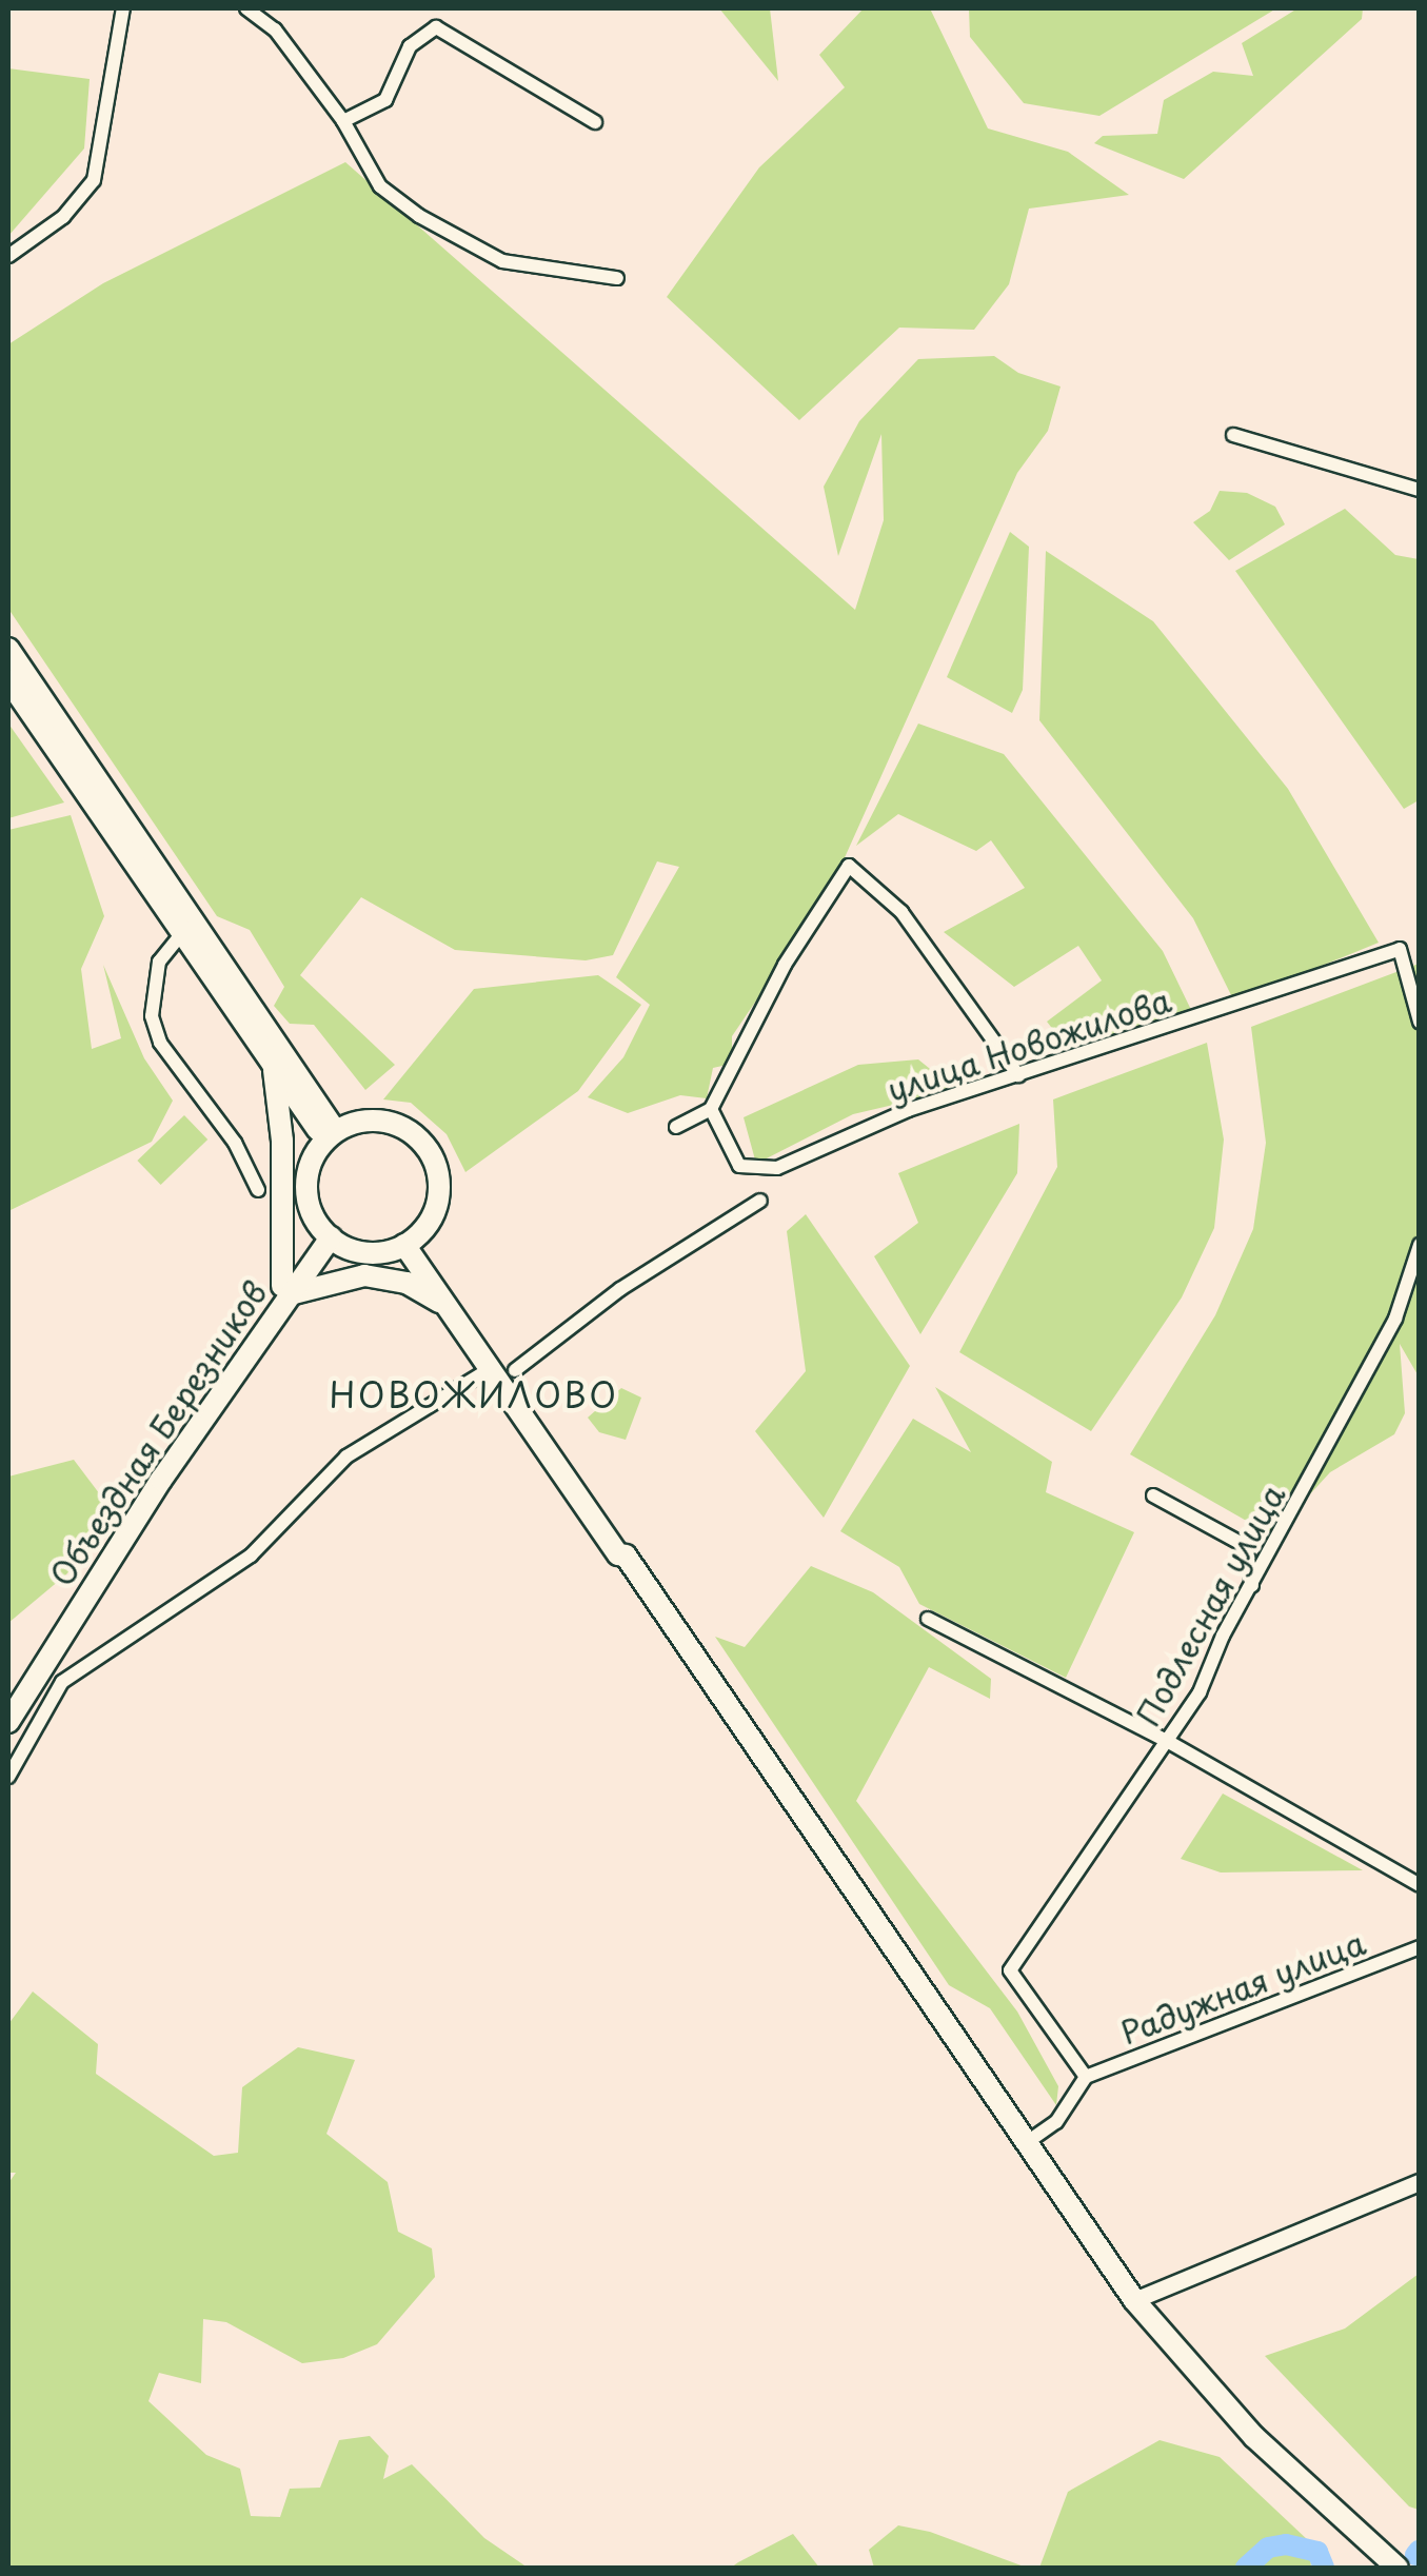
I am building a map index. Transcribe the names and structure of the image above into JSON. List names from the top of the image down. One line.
{"streets":{"main road":["Объездная Березников"],"street":["улица Новожилова","Подлесная улица","Радужная улица"]},"crossings":[["Подлесная улица","Радужная улица"]],"districts":["НОВОЖИЛОВО"]}
